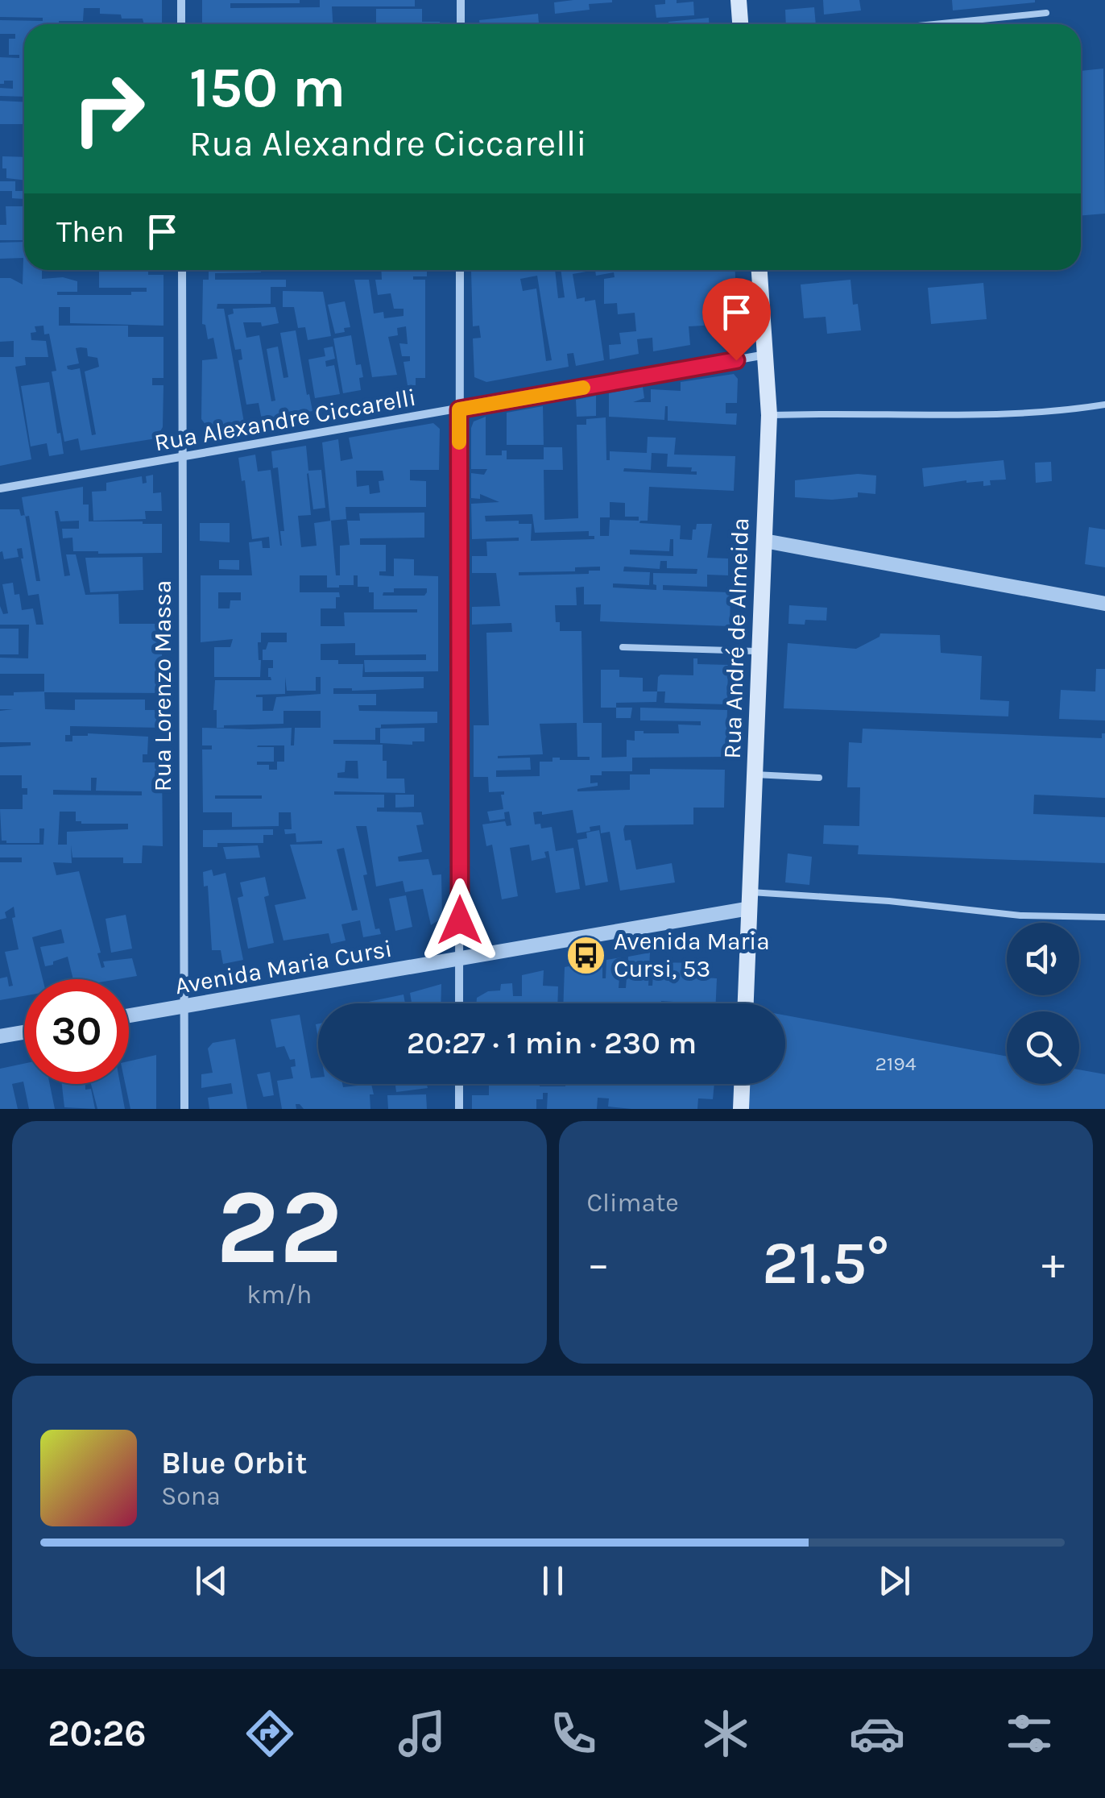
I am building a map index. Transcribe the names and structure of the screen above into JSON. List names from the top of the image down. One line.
{"streets":{"main road":["Rua André de Almeida"],"street":["Rua Alexandre Ciccarelli","Rua Lorenzo Massa","Avenida Maria Cursi"]},"crossings":[["Rua Alexandre Ciccarelli","Rua André de Almeida"],["Rua Alexandre Ciccarelli","Rua Lorenzo Massa"],["Rua André de Almeida","Avenida Maria Cursi"],["Rua Lorenzo Massa","Avenida Maria Cursi"]],"places":{"bus stop":["Avenida Maria Cursi, 53"]},"house_numbers":["2194"],"page":{"turn":["150 m","Rua Alexandre Ciccarelli"],"then":"Then","limit":"30","trip":"20:27 · 1 min · 230 m","tile":[["22","km/h"],"Climate"],"heat":["−","21.5°","+"],"song":["Blue Orbit","Sona"],"tabs":"20:26"}}
